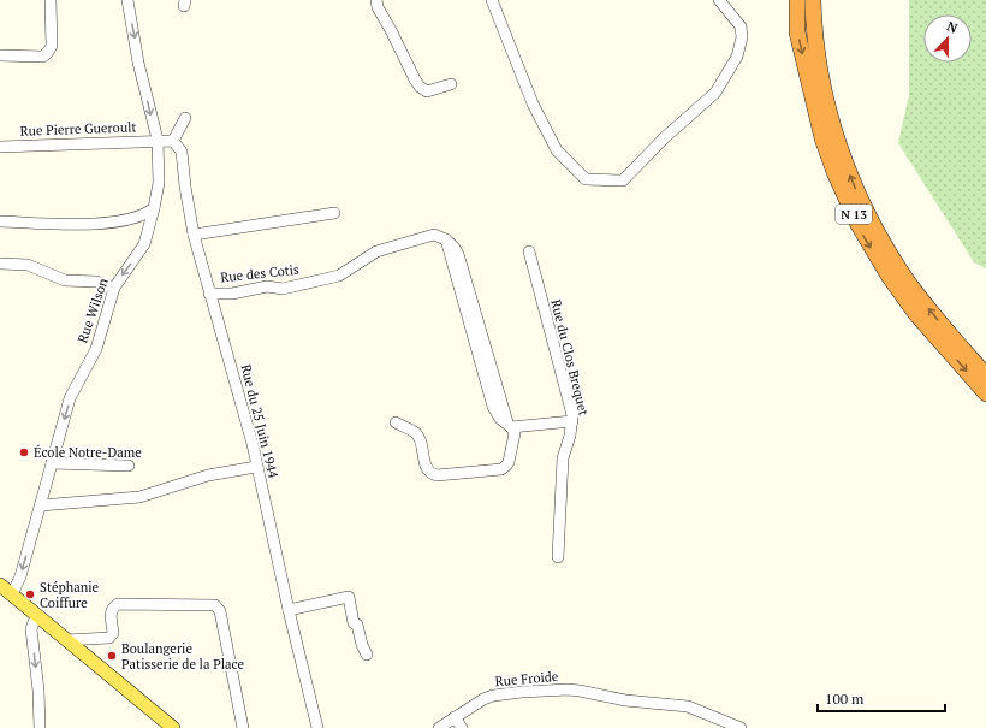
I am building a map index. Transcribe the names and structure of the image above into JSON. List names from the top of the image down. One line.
{"streets":{"highway":["N 13"],"street":["Rue Pierre Gueroult","Rue des Cotis","Rue Wilson","Rue du Clos Brequet","Rue du 25 Juin 1944","Rue Froide"]},"crossings":[["Rue Pierre Gueroult","Rue Wilson"],["Rue des Cotis","Rue du 25 Juin 1944"]],"one_way":["Rue Wilson"],"places":["École Notre-Dame","Stéphanie Coiffure","Boulangerie Patisserie de la Place"],"scale_bar":"100 m","north":"top"}
